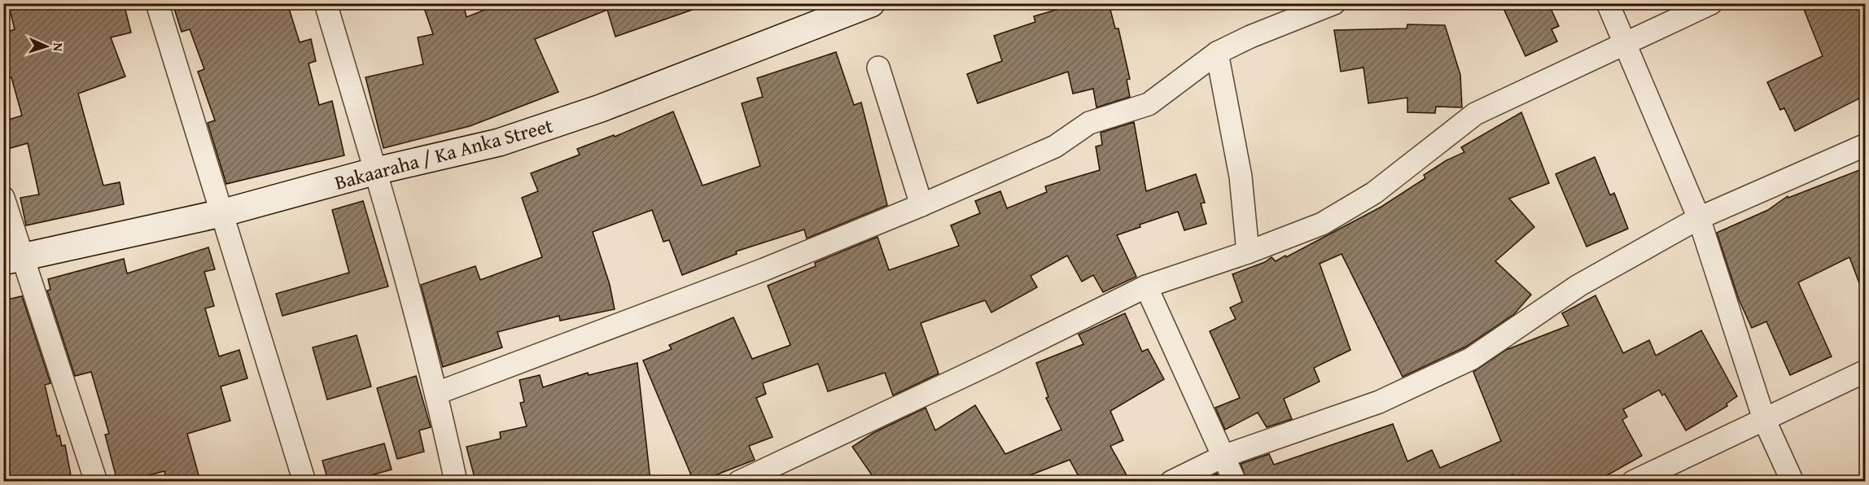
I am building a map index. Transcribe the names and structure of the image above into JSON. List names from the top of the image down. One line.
{"streets":{"street":["Bakaaraha / Ka Anka Street"]},"north":"right"}
